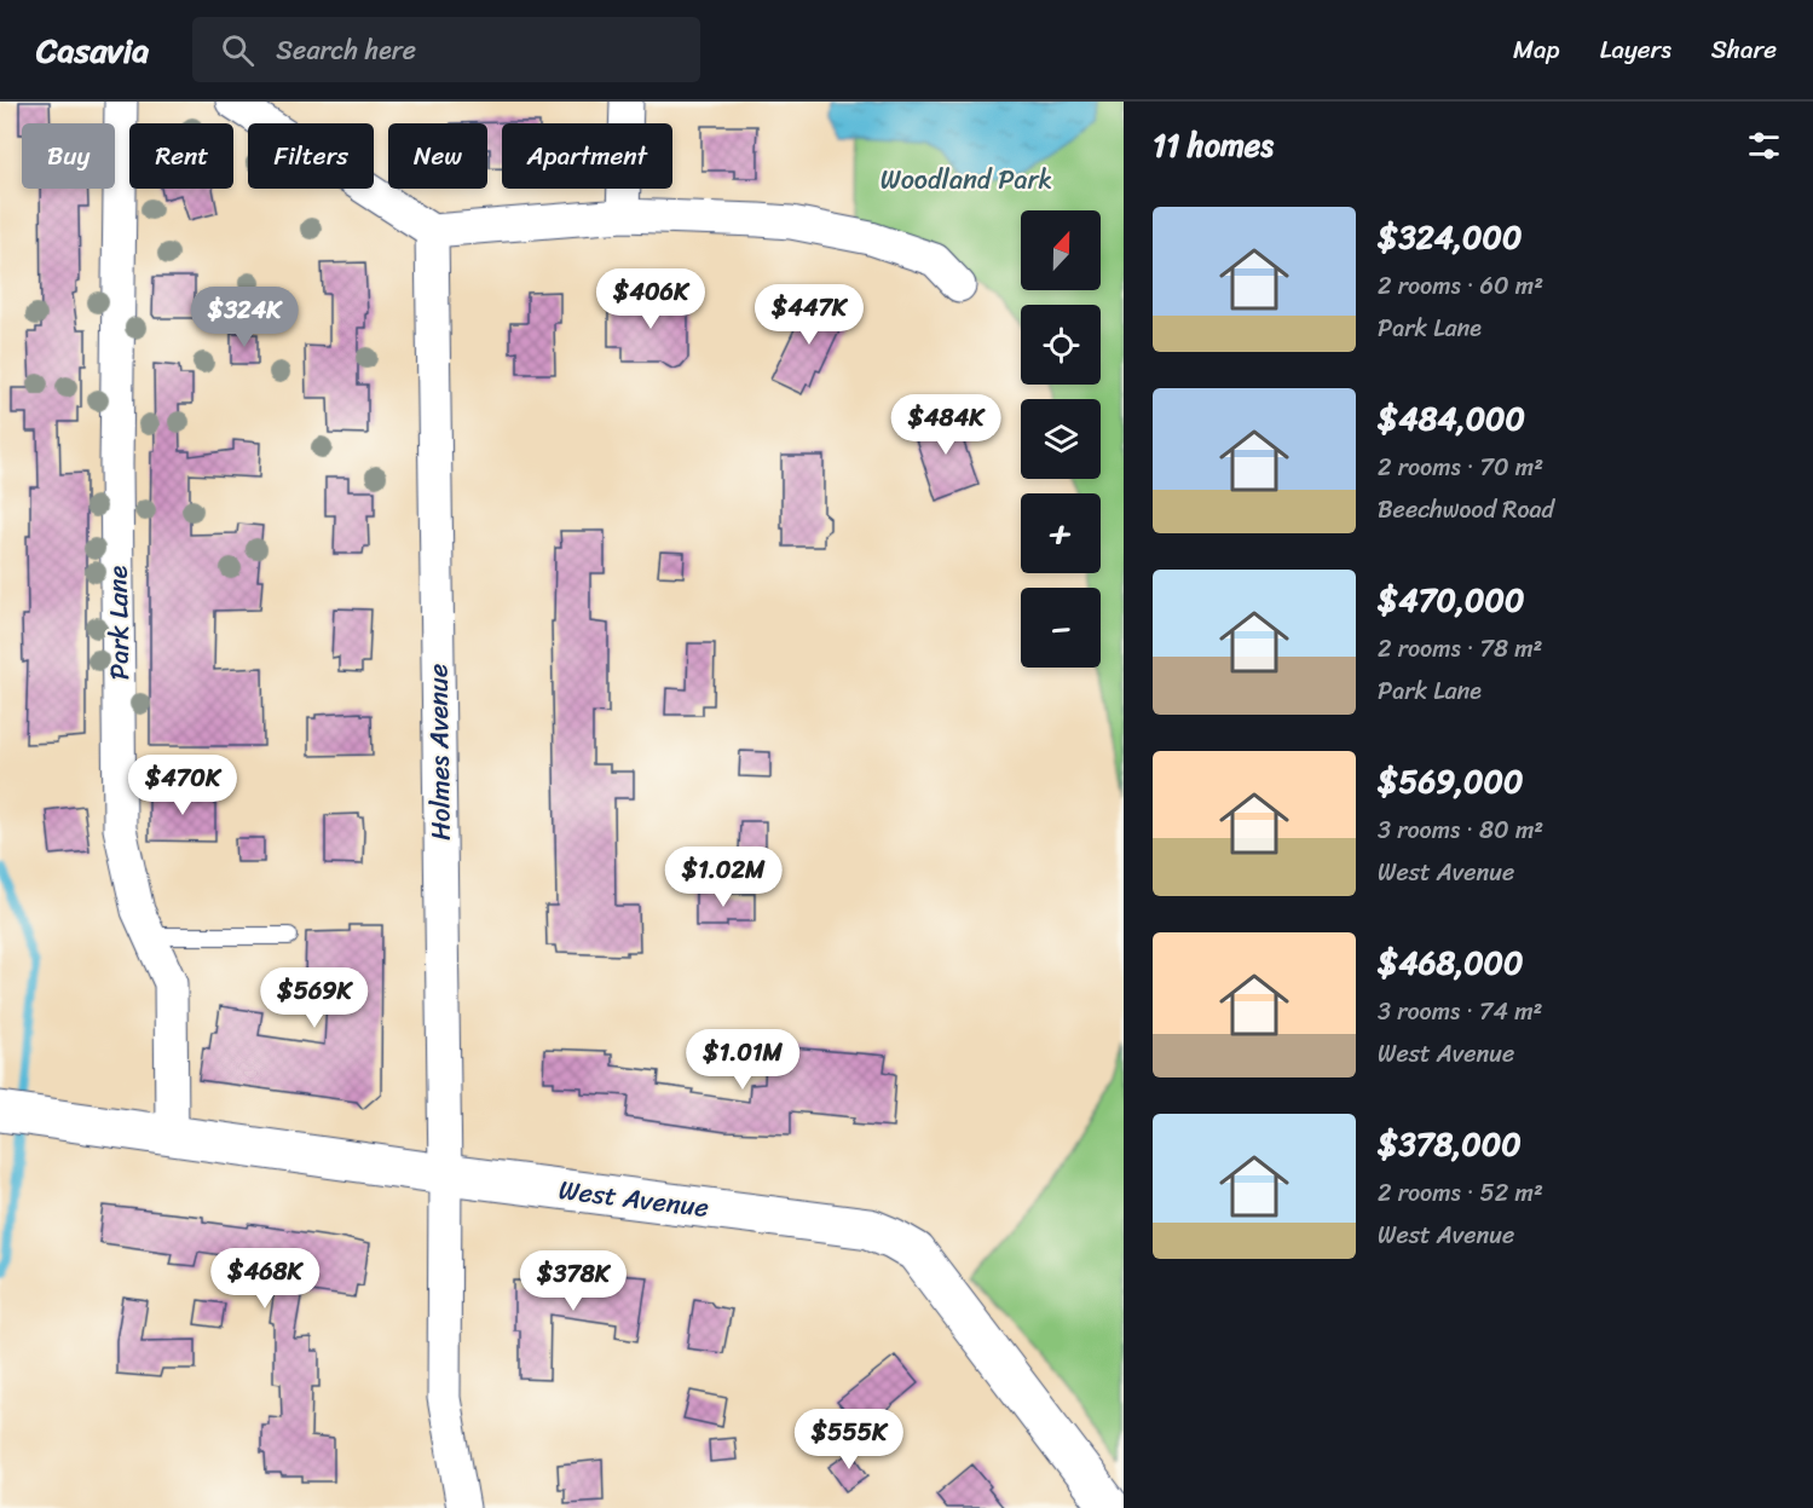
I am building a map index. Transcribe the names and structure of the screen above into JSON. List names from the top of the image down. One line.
{"streets":{"main road":["West Avenue"],"street":["Park Lane","Holmes Avenue"]},"crossings":[["Park Lane","West Avenue"],["Holmes Avenue","West Avenue"]],"parks":["Woodland Park"],"north":"top","page":{"header":"Casavia","search":"Search here","nav":["Map","Layers","Share"],"heading":"11 homes","chip":["Buy","Rent","Filters","New","Apartment"],"list":[{"name":"$324,000","note":"2 rooms · 60 m² · Park Lane"},{"name":"$484,000","note":"2 rooms · 70 m² · Beechwood Road"},{"name":"$470,000","note":"2 rooms · 78 m² · Park Lane"},{"name":"$569,000","note":"3 rooms · 80 m² · West Avenue"},{"name":"$468,000","note":"3 rooms · 74 m² · West Avenue"},{"name":"$378,000","note":"2 rooms · 52 m² · West Avenue"}],"map_buttons":["+","−"],"price":["$406K","$447K","$324K","$484K","$470K","$1.02M","$569K","$1.01M","$468K","$378K","$555K"]}}
